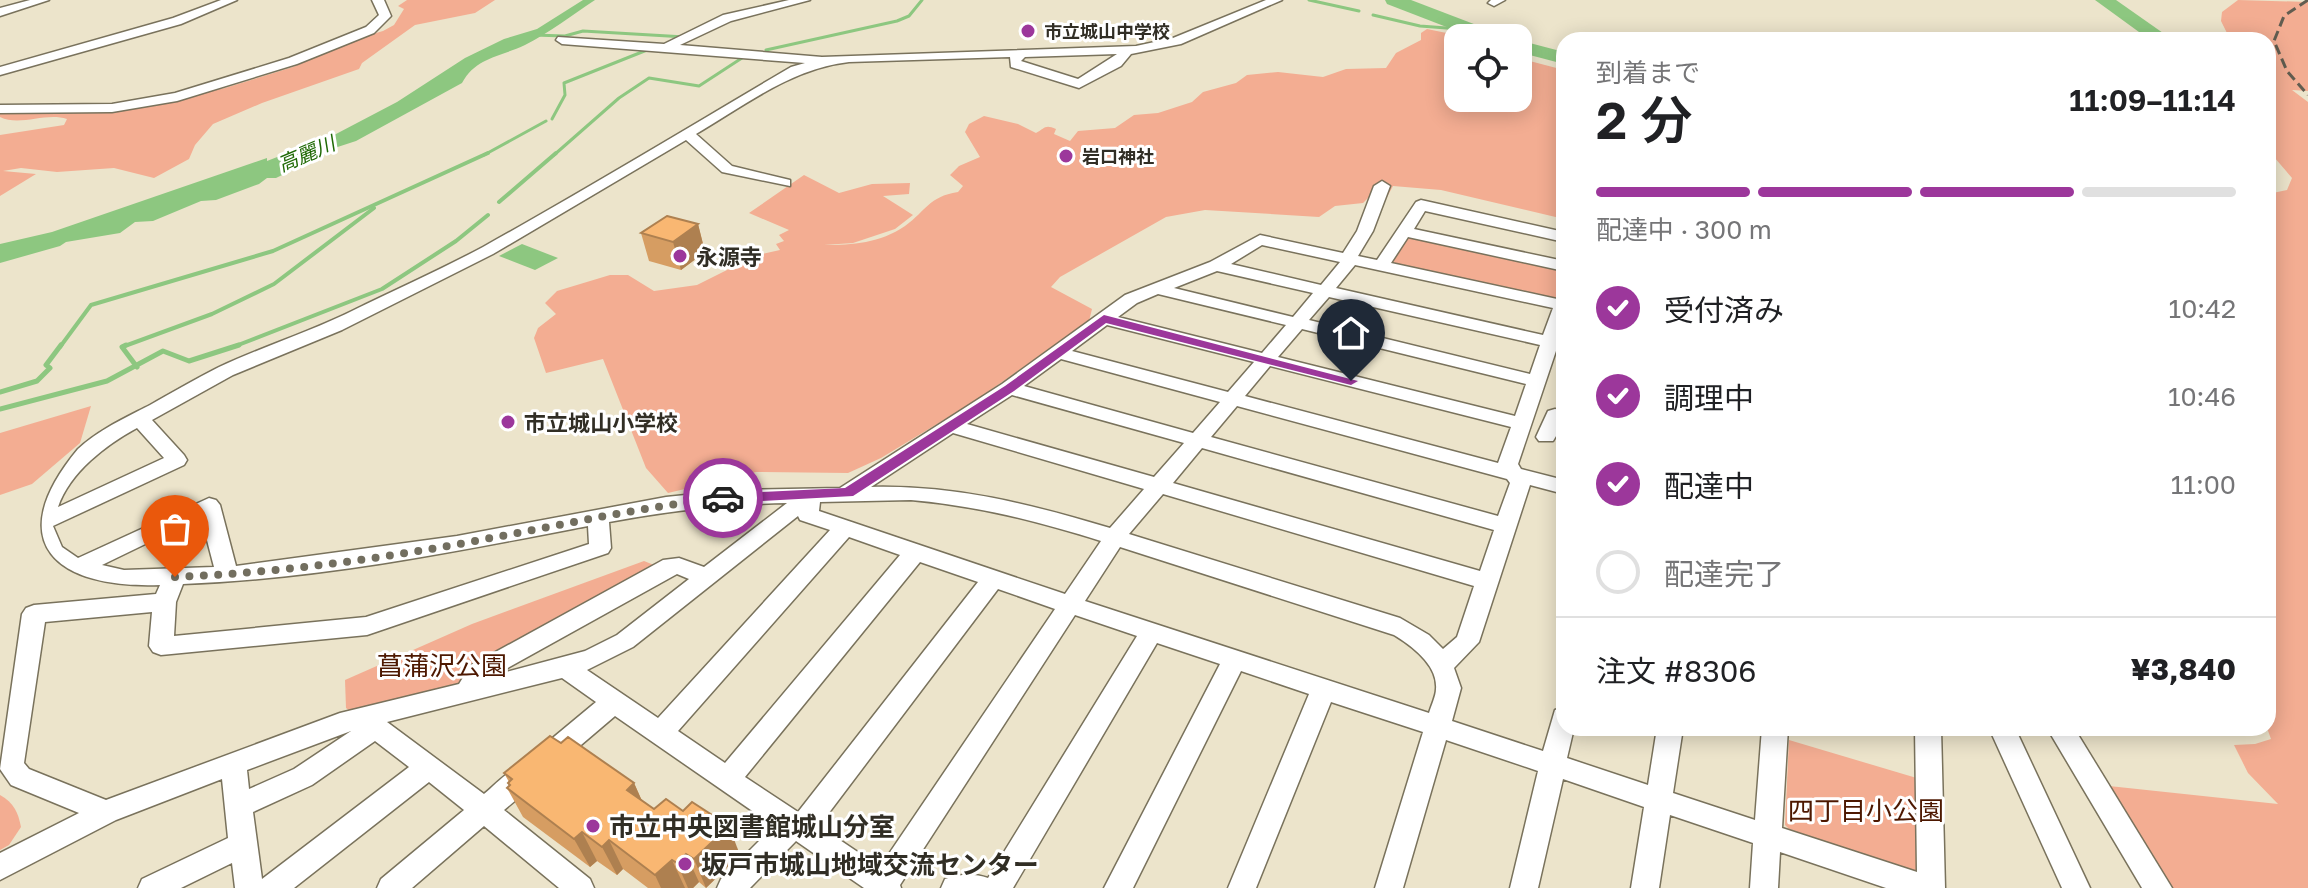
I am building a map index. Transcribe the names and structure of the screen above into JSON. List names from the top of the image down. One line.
{"water":["高麗川"],"parks":["菖蒲沢公園","四丁目小公園"],"places":["市立城山中学校","岩口神社","永源寺","市立城山小学校","市立中央図書館城山分室","坂戸市城山地域交流センター"],"page":{"heading":["2 分","到着まで","11:09–11:14"],"panel":["注文 #8306","¥3,840"],"bar":"配達中 · 300 m","list":[["受付済み","10:42"],["調理中","10:46"],["配達中","11:00"],"配達完了"]}}
